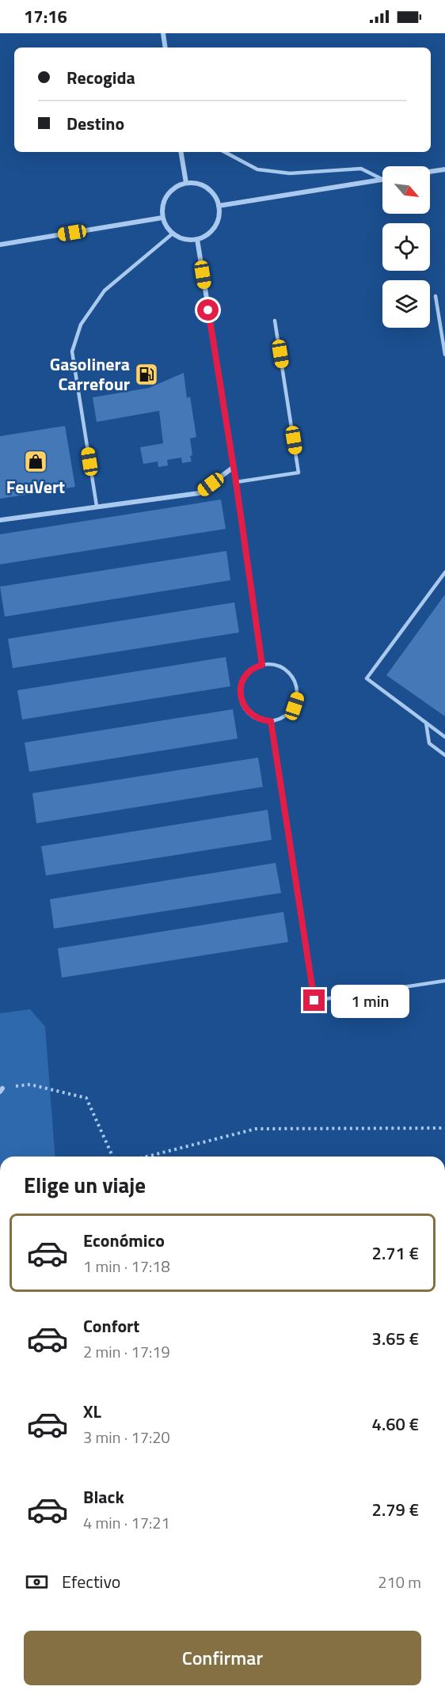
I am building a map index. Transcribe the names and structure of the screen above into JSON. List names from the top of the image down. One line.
{"places":{"fuel station":["Gasolinera Carrefour"],"shop":["FeuVert"]},"north":"bottom right","page":{"status":"17:16","banner":["Recogida","Destino"],"bubble":"1 min","heading":"Elige un viaje","list":[{"name":"Económico","note":"1 min · 17:18","value":"2.71 €"},{"name":"Confort","note":"2 min · 17:19","value":"3.65 €"},{"name":"XL","note":"3 min · 17:20","value":"4.60 €"},{"name":"Black","note":"4 min · 17:21","value":"2.79 €"}],"pay":["Efectivo","210 m"],"buttons":"Confirmar"}}
